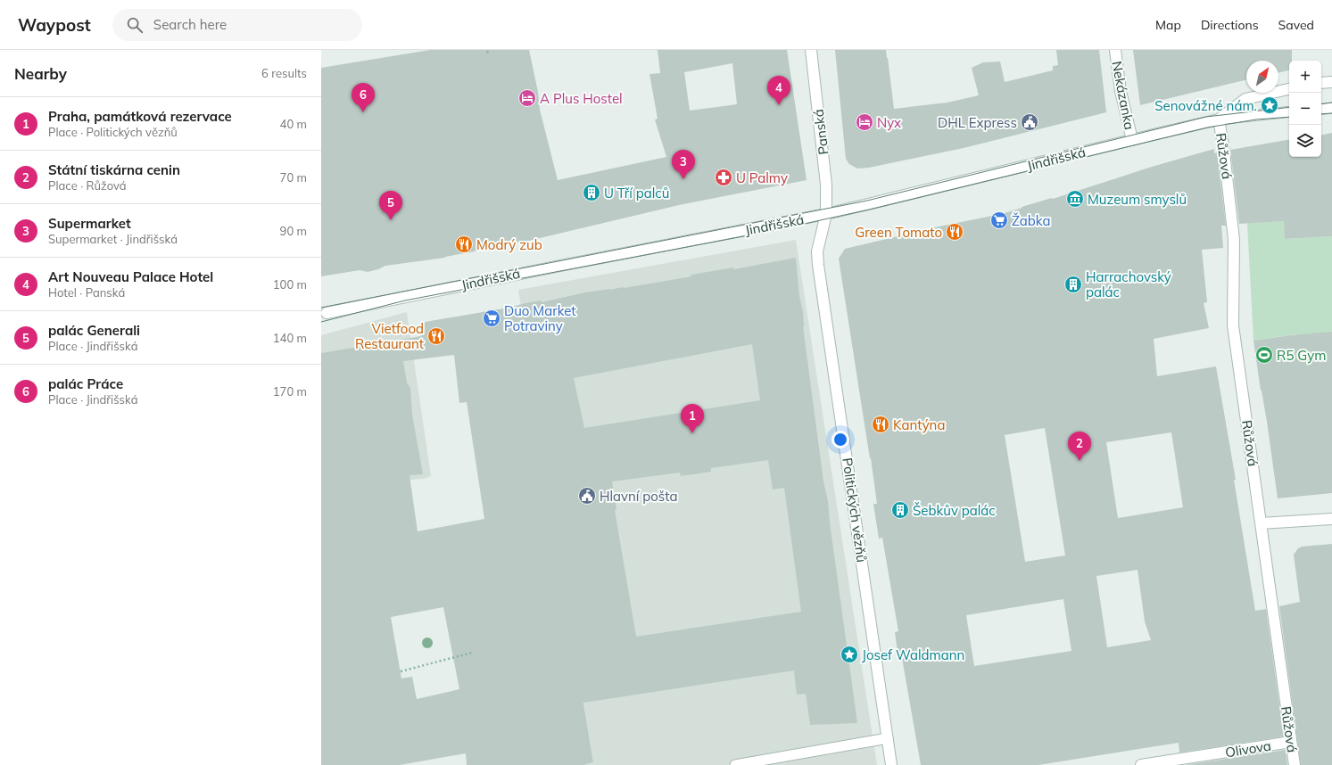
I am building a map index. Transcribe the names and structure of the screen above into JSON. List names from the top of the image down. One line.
{"streets":{"street":["Nekázanka","Panská","Růžová","Jindřišská","Politických vězňů","Olivova"]},"crossings":[["Nekázanka","Jindřišská"],["Panská","Jindřišská"],["Panská","Politických vězňů"],["Růžová","Jindřišská"],["Růžová","Olivova"],["Jindřišská","Politických vězňů"]],"places":{"hotel":["A Plus Hostel","Nyx"],"place":["Senovážné nám.","Josef Waldmann"],"public building":["DHL Express","Hlavní pošta"],"pharmacy":["U Palmy"],"building":["U Tří palců","Harrachovský palác","Šebkův palác"],"museum":["Muzeum smyslů"],"supermarket":["Žabka","Duo Market Potraviny"],"restaurant":["Green Tomato","Modrý zub","Vietfood Restaurant","Kantýna"],"sports":["R5 Gym"]},"north":"top right","page":{"header":"Waypost","search":"Search here","nav":["Map","Directions","Saved"],"heading":["Nearby","6 results"],"map_buttons":["+","−"],"pins":["4","6","3","5","1","2"],"list":[{"mark":"1","name":"Praha, památková rezervace","note":"Place · Politických vězňů","value":"40 m"},{"mark":"2","name":"Státní tiskárna cenin","note":"Place · Růžová","value":"70 m"},{"mark":"3","name":"Supermarket","note":"Supermarket · Jindřišská","value":"90 m"},{"mark":"4","name":"Art Nouveau Palace Hotel","note":"Hotel · Panská","value":"100 m"},{"mark":"5","name":"palác Generali","note":"Place · Jindřišská","value":"140 m"},{"mark":"6","name":"palác Práce","note":"Place · Jindřišská","value":"170 m"}]}}
